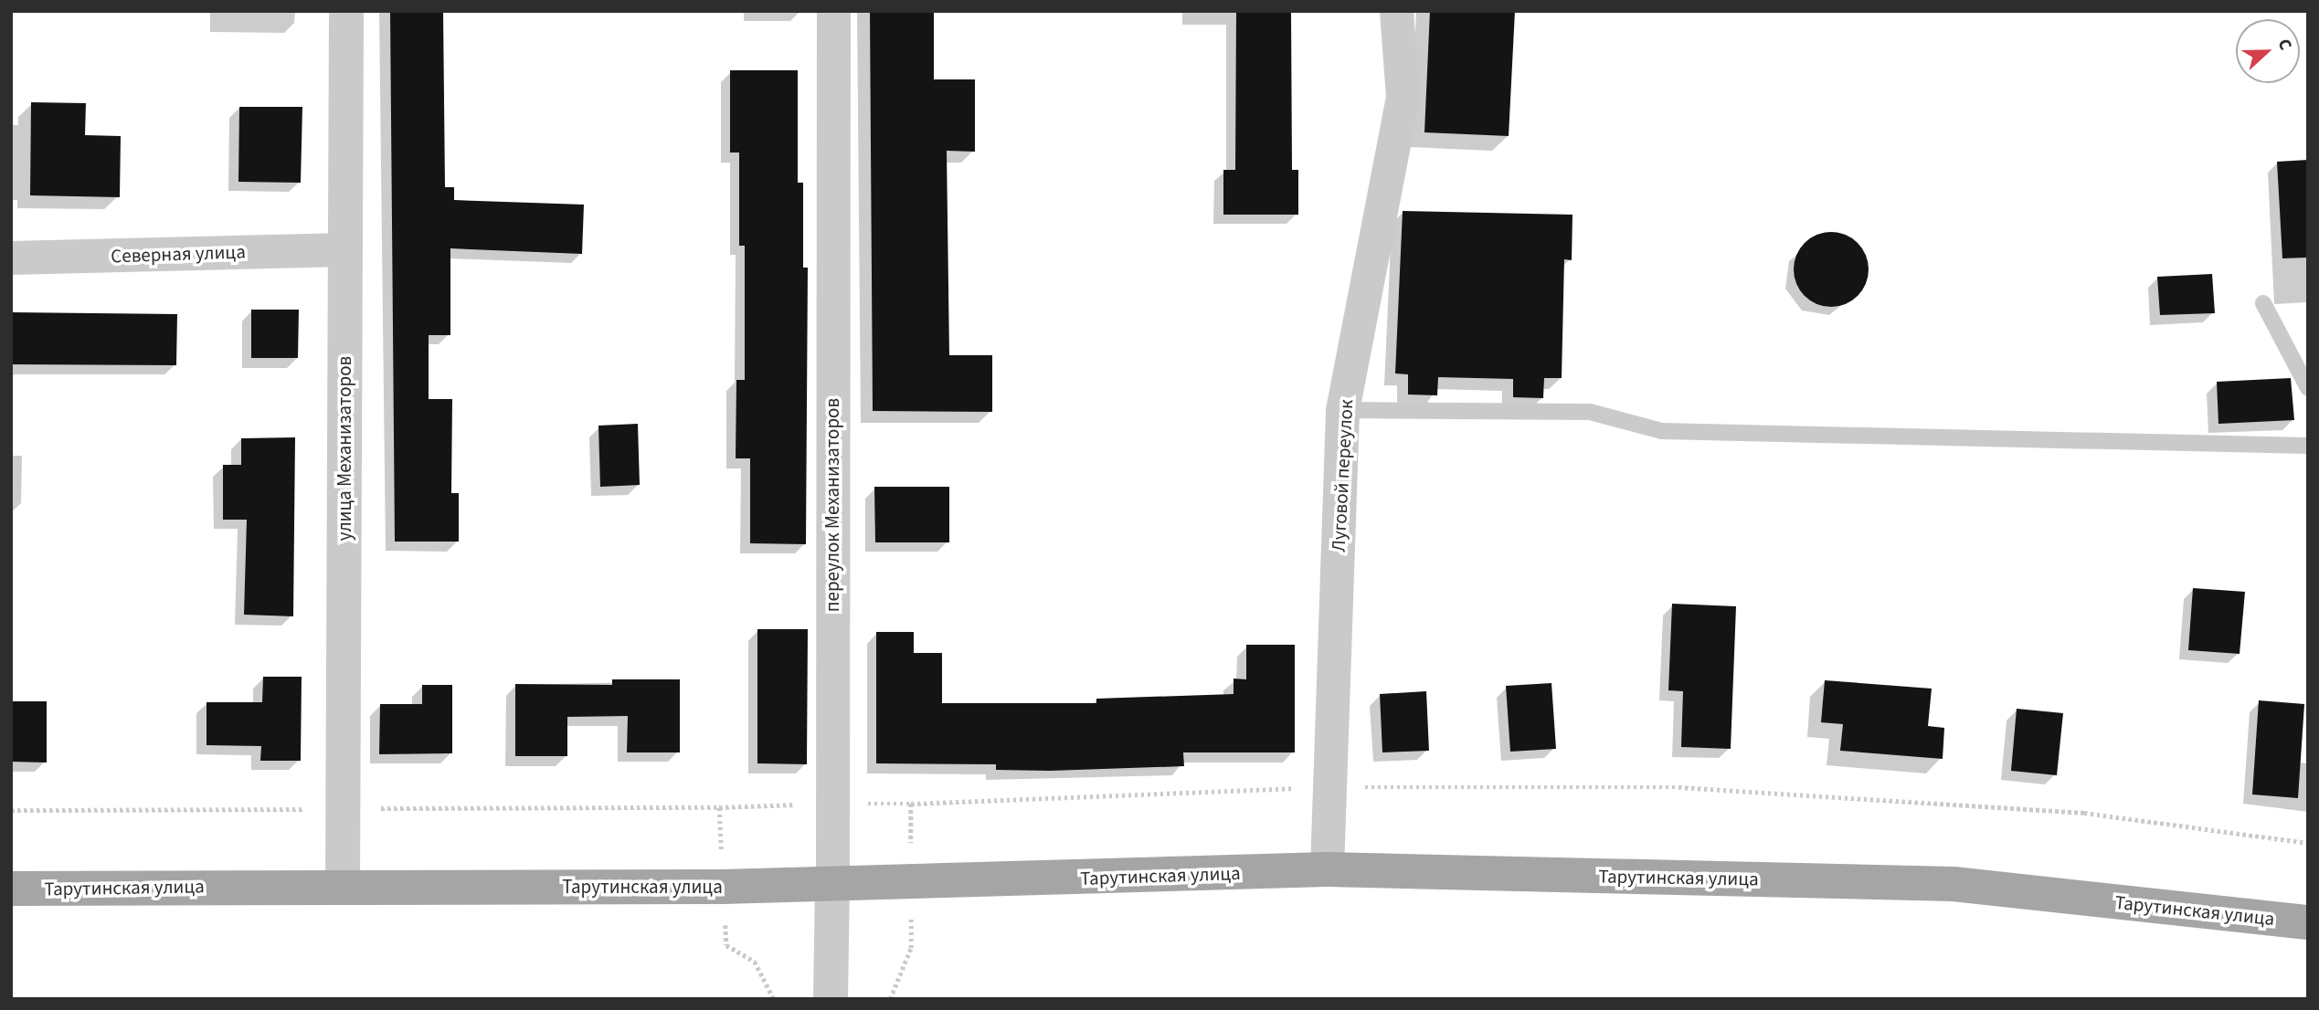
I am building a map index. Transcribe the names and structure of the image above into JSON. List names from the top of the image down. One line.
{"streets":{"main road":["Тарутинская улица"],"street":["Северная улица","улица Механизаторов","Луговой переулок","переулок Механизаторов"]},"crossings":[["Северная улица","улица Механизаторов"],["улица Механизаторов","Тарутинская улица"],["Луговой переулок","Тарутинская улица"],["переулок Механизаторов","Тарутинская улица"]],"north":"right"}
